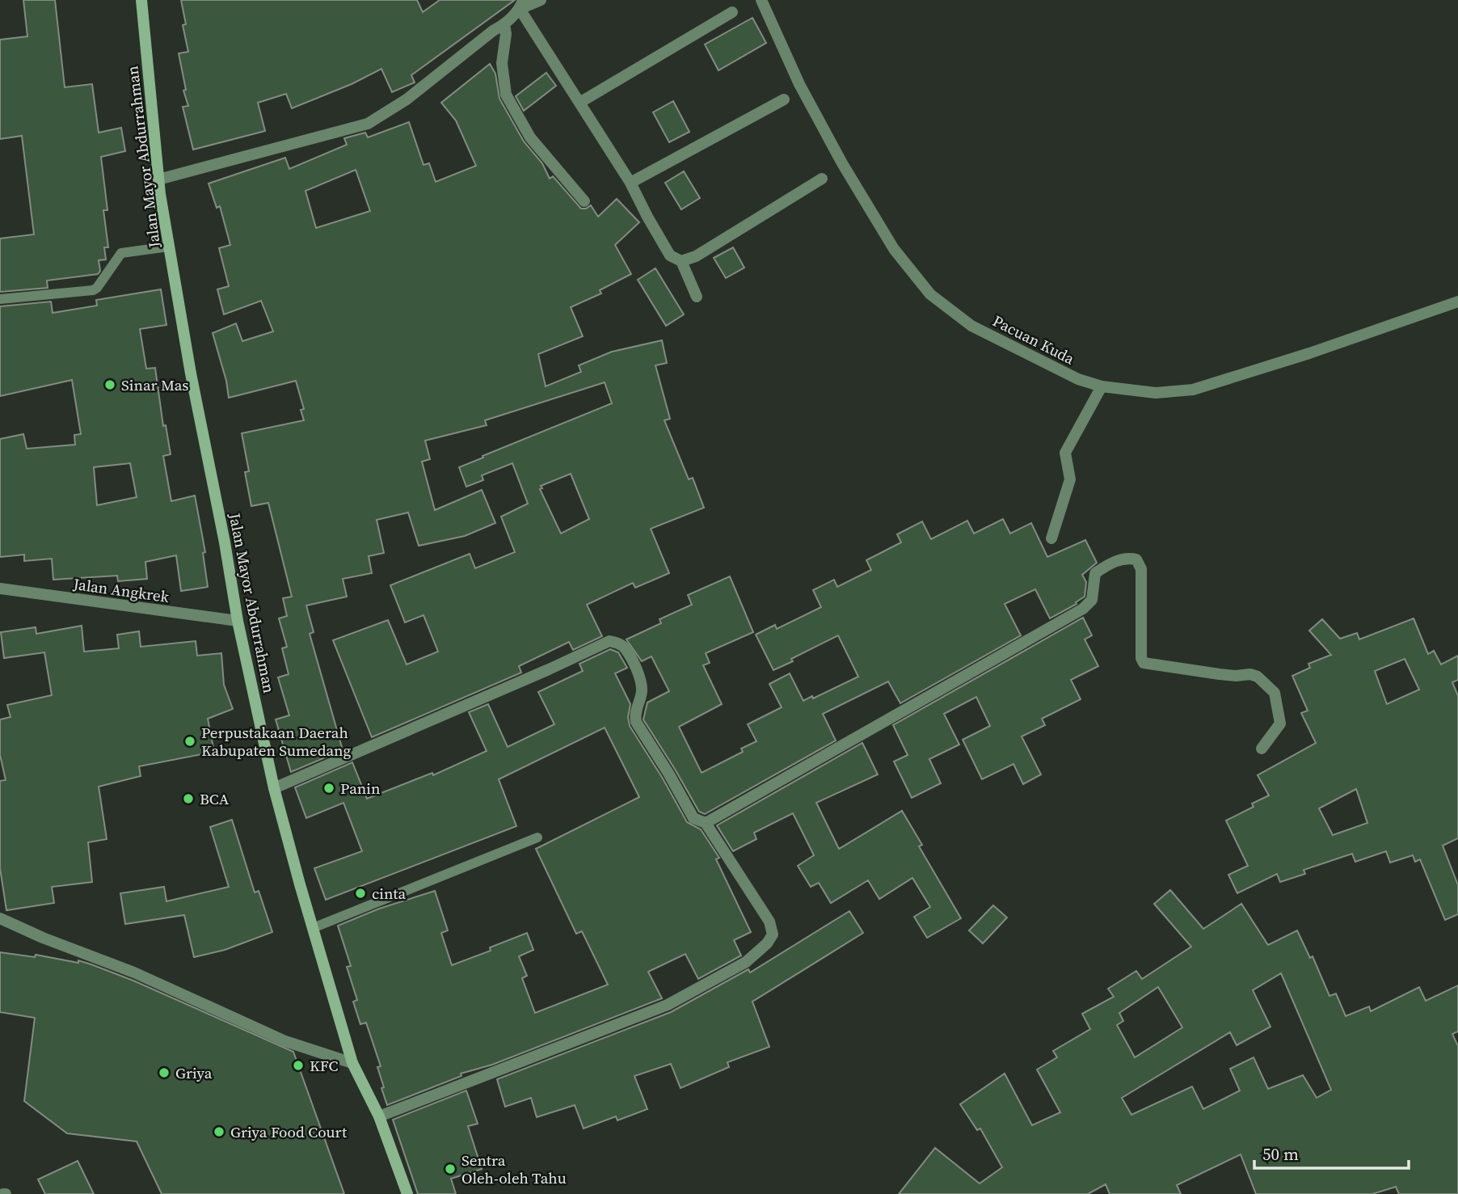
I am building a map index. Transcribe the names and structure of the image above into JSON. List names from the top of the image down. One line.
{"streets":{"main road":["Jalan Mayor Abdurrahman"],"street":["Pacuan Kuda","Jalan Angkrek"]},"crossings":[["Jalan Mayor Abdurrahman","Jalan Angkrek"]],"places":["Sinar Mas","Perpustakaan Daerah Kabupaten Sumedang","Panin","BCA","cinta","KFC","Griya","Griya Food Court","Sentra Oleh-oleh Tahu"],"scale_bar":"50 m"}
